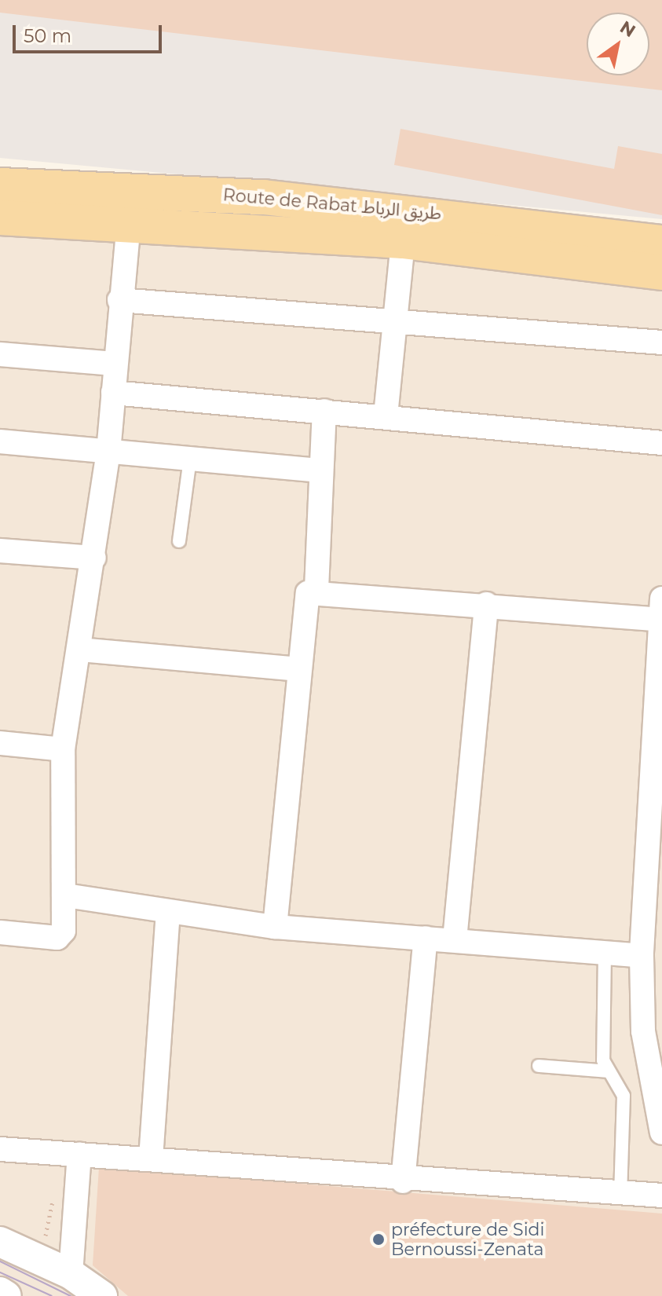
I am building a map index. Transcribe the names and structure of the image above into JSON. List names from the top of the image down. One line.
{"streets":{"main road":["Route de Rabat طريق الرباط"]},"places":["préfecture de Sidi Bernoussi-Zenata"],"scale_bar":"50 m","north":"top right"}
